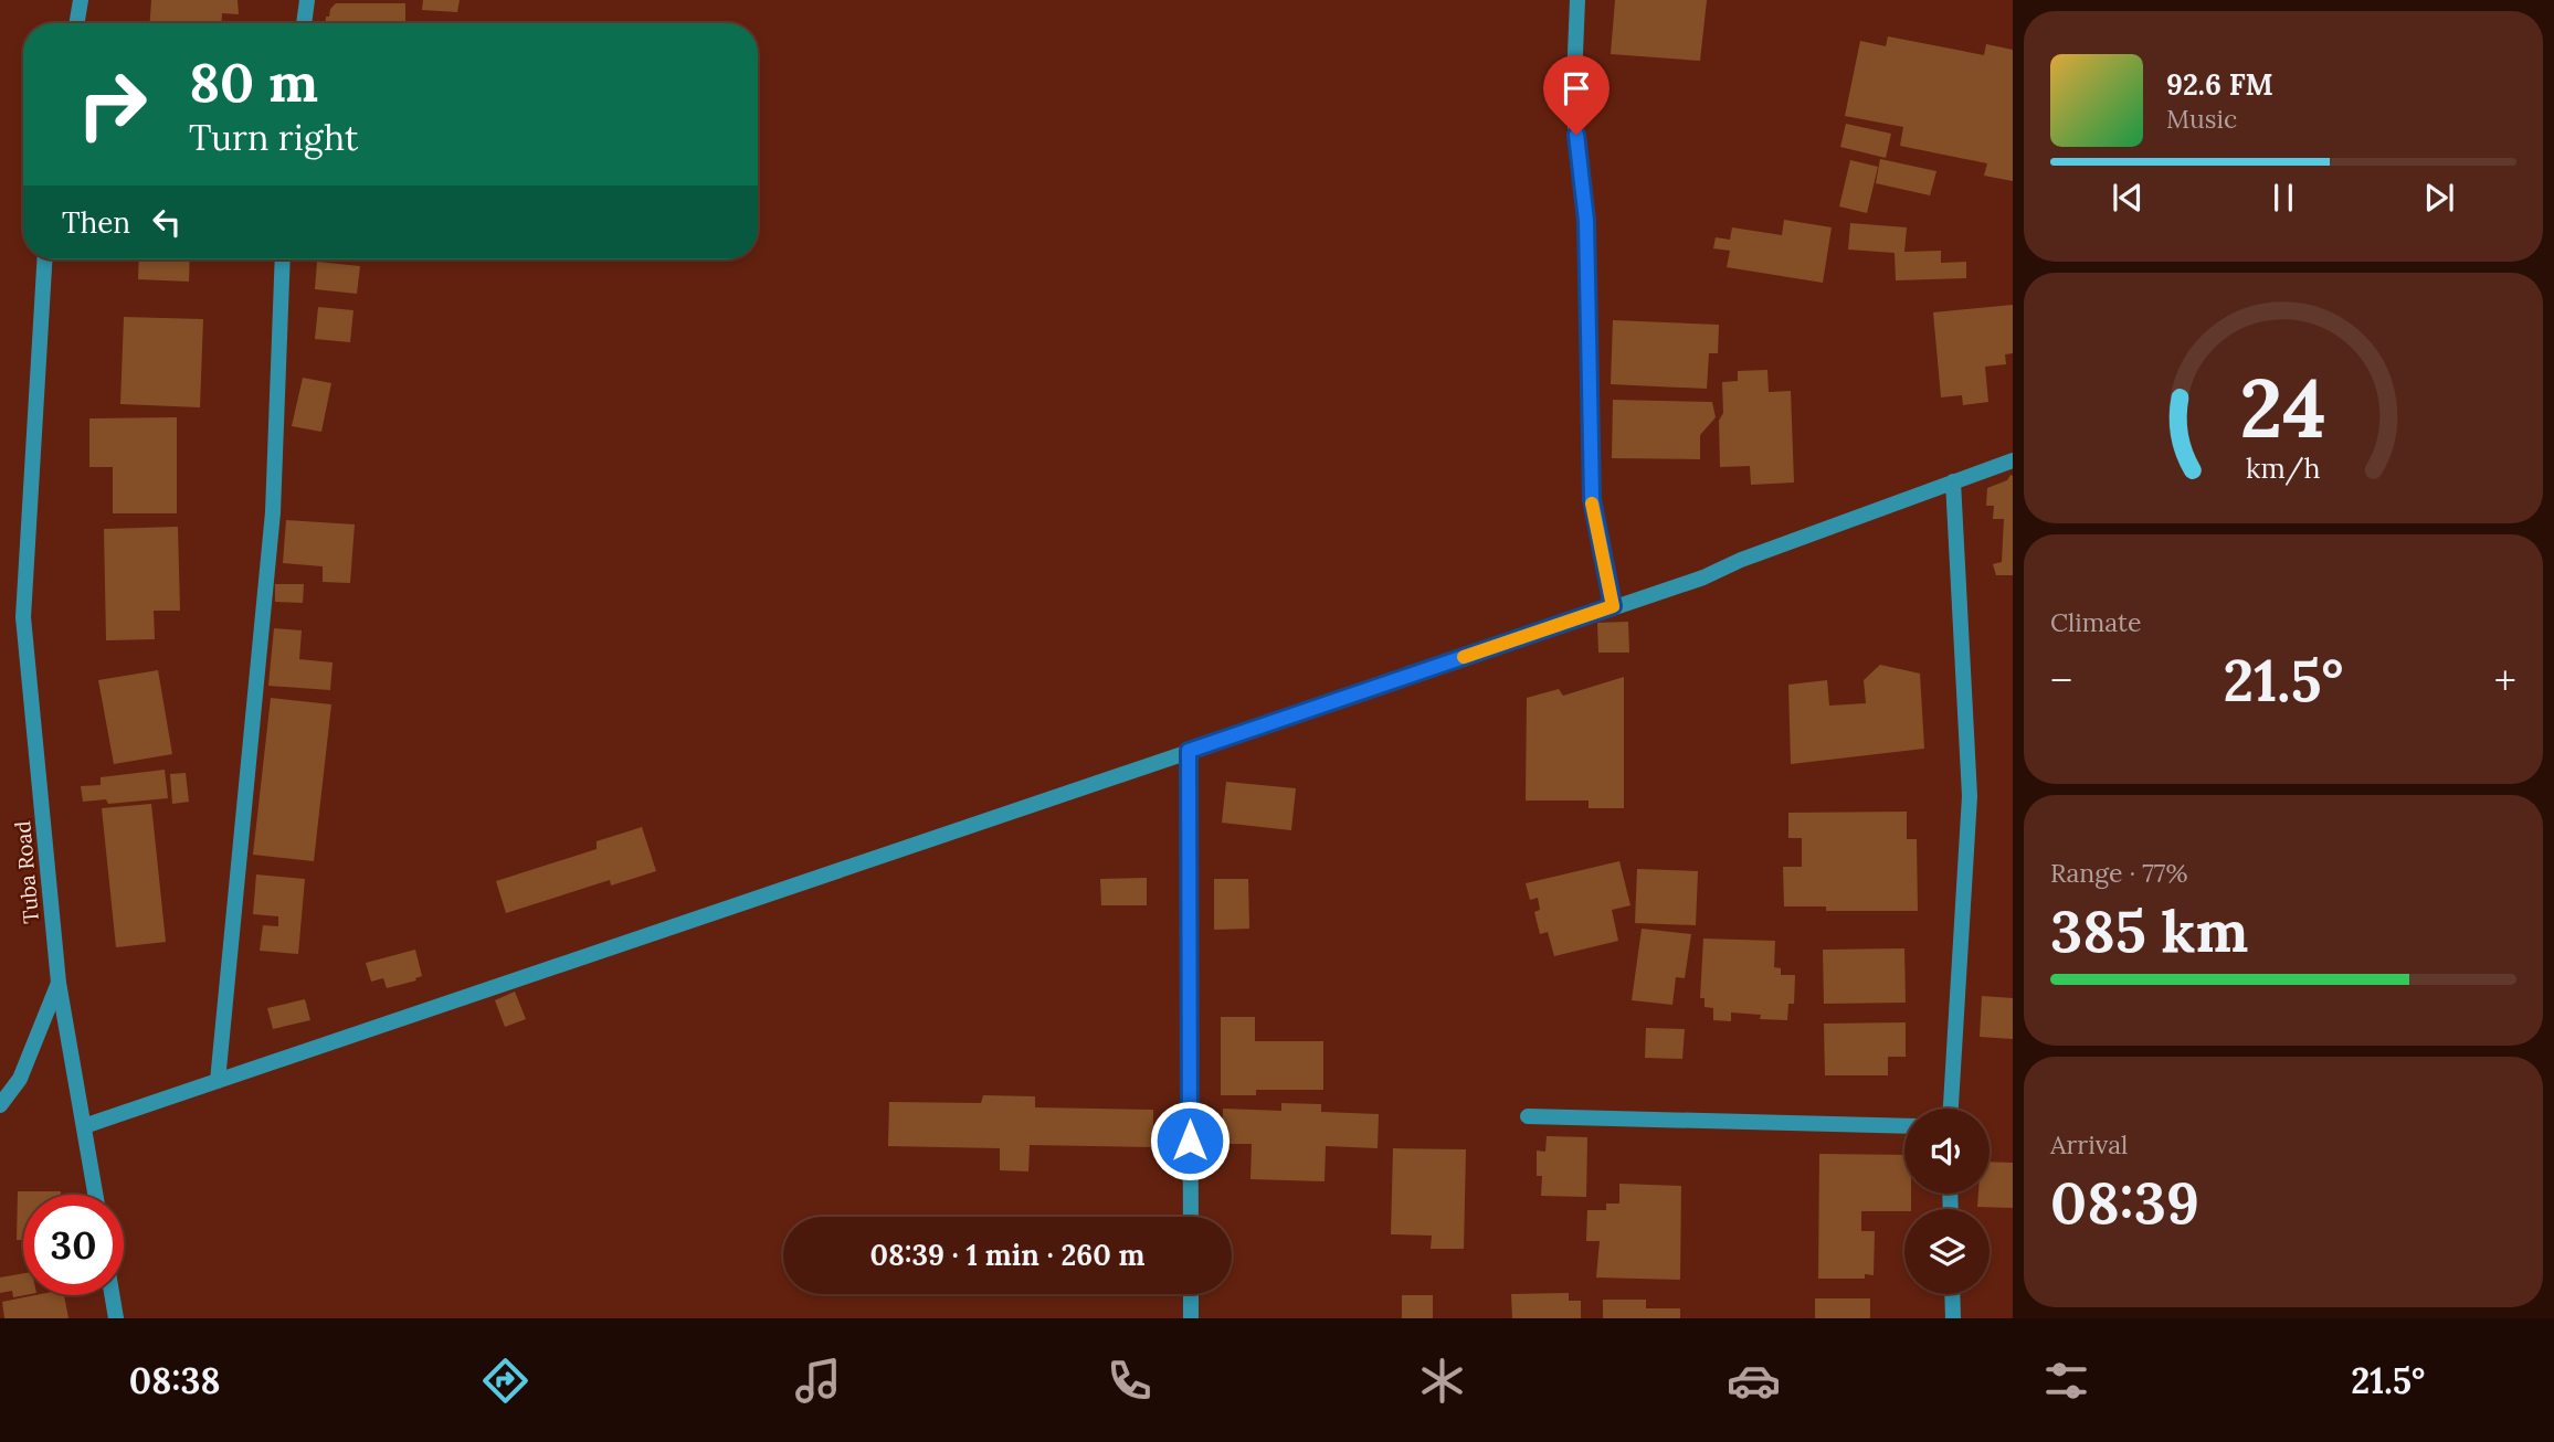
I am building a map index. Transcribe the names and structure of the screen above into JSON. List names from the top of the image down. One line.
{"streets":{"street":["Tuba Road"]},"page":{"turn":["80 m","Turn right"],"song":["92.6 FM","Music"],"then":"Then","tile":["Climate",["Range · 77%","385 km"],["Arrival","08:39"]],"heat":["−","21.5°","+"],"limit":"30","trip":"08:39 · 1 min · 260 m","tabs":["08:38","21.5°"],"gauge":["24","km/h"]}}
